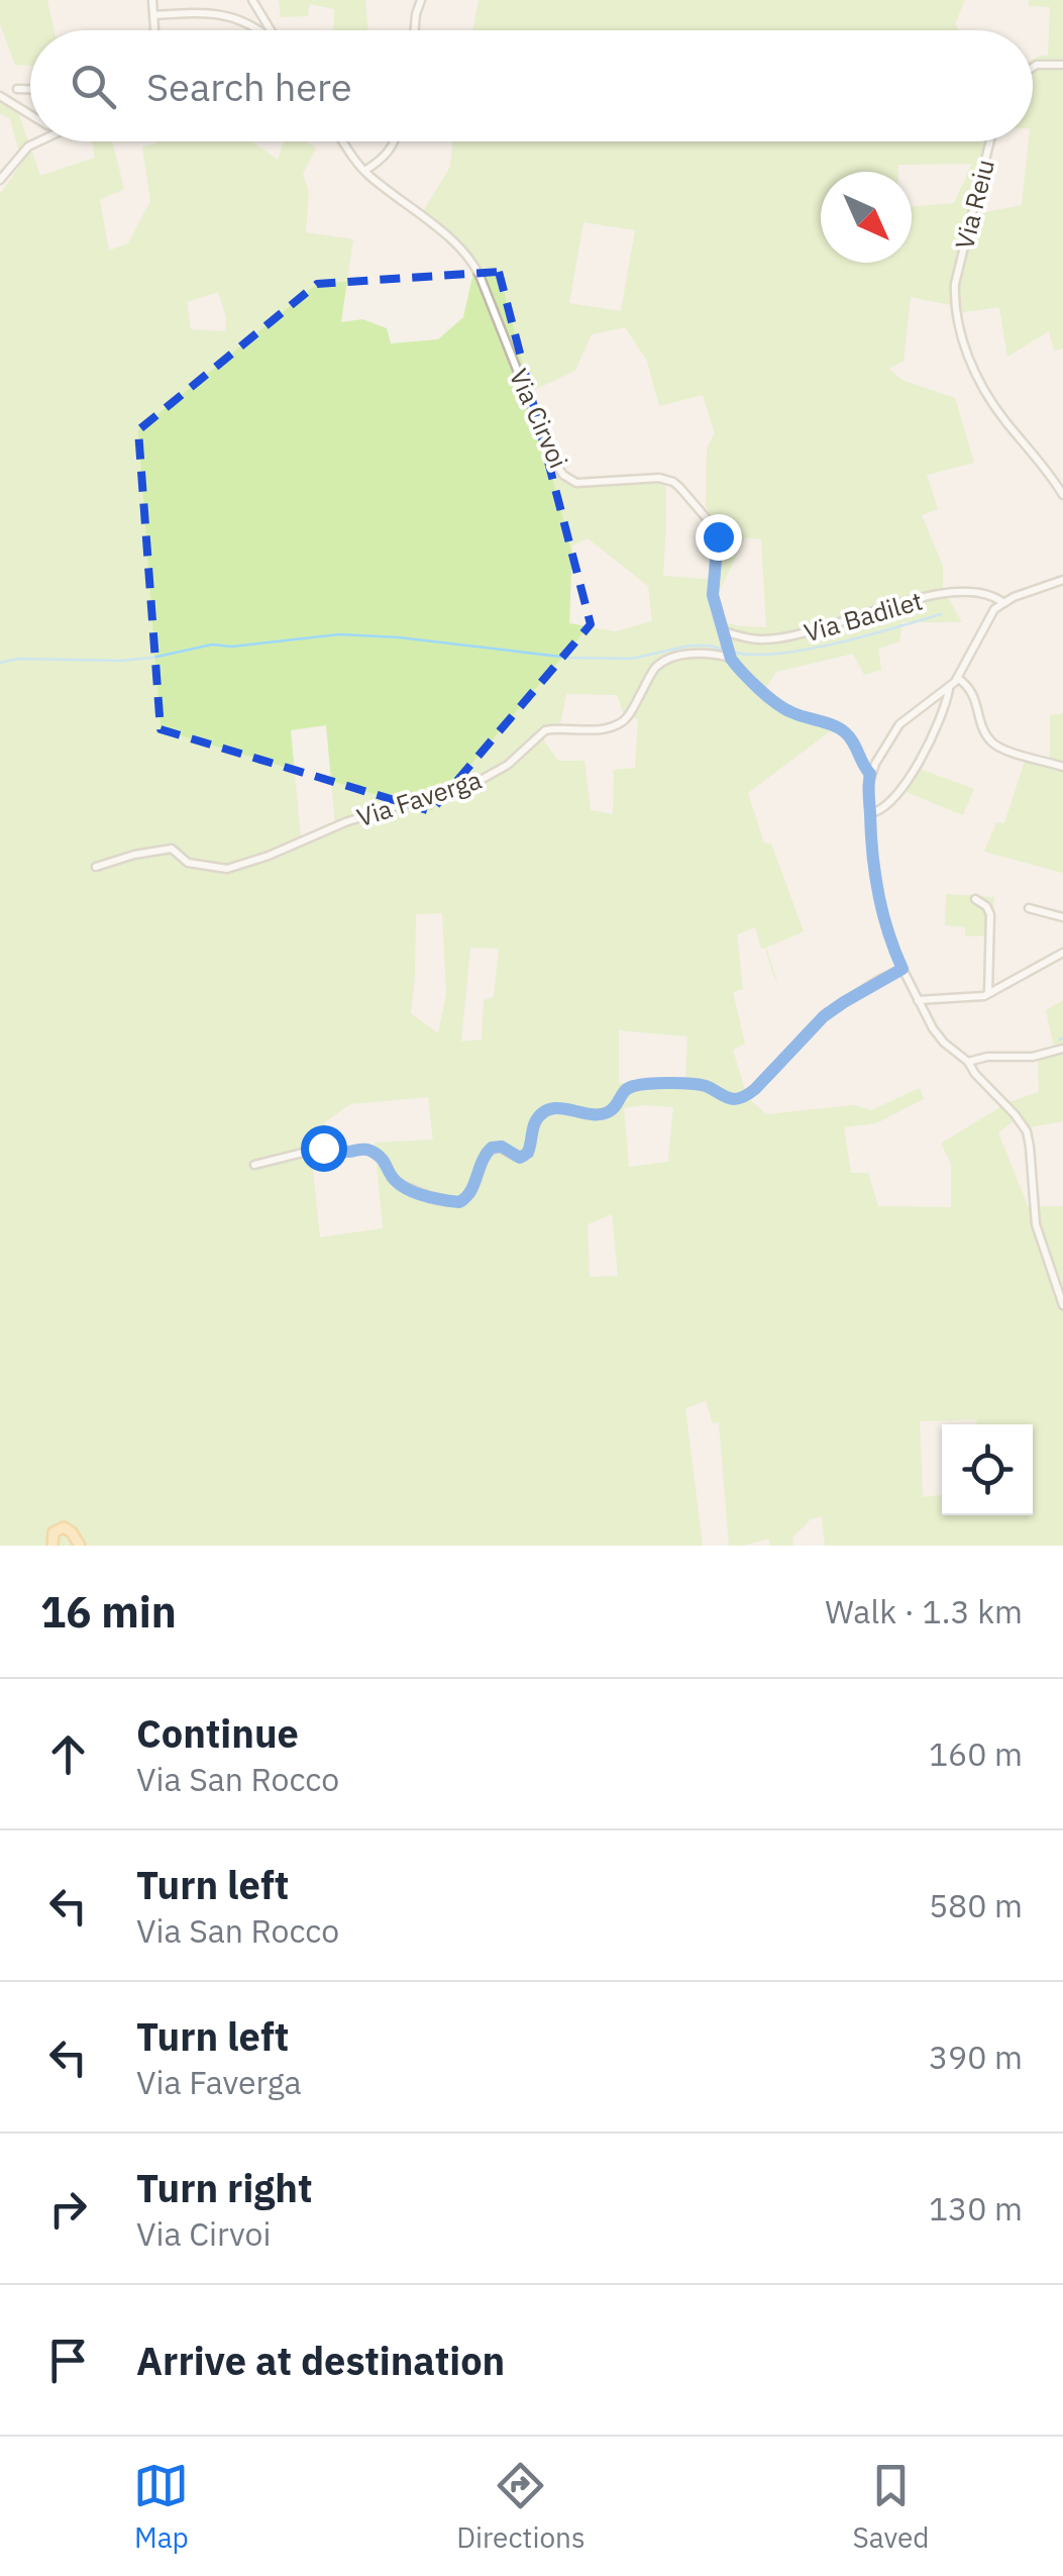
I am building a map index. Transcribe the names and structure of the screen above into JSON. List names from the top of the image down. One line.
{"streets":{"street":["Via Reiu","Via Cirvoi","Via Badilet","Via Faverga"]},"crossings":[["Via Cirvoi","Via Badilet"],["Via Cirvoi","Via Faverga"]],"north":"bottom right","page":{"search":"Search here","heading":["16 min","Walk · 1.3 km"],"list":[["Continue","Via San Rocco","160 m"],["Turn left","Via San Rocco","580 m"],["Turn left","Via Faverga","390 m"],["Turn right","Via Cirvoi","130 m"],"Arrive at destination"],"nav":["Map","Directions","Saved"]}}
